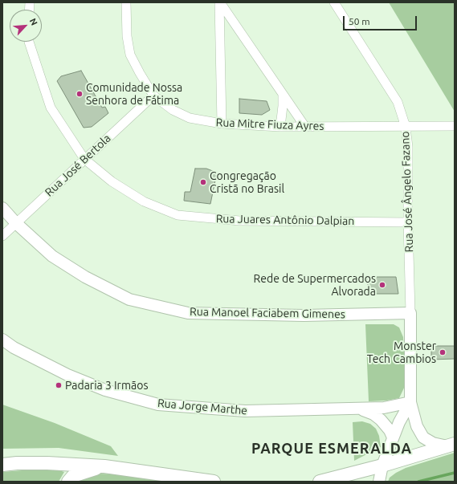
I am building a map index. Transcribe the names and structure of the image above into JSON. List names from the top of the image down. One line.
{"streets":{"street":["Rua Mitre Fiuza Ayres","Rua José Bertola","Rua José Ângelo Fazano","Rua Juares Antônio Dalpian","Rua Manoel Faciabem Gimenes","Rua Jorge Marthe"]},"crossings":[["Rua Mitre Fiuza Ayres","Rua José Bertola"],["Rua Mitre Fiuza Ayres","Rua José Ângelo Fazano"],["Rua José Bertola","Rua Juares Antônio Dalpian"],["Rua José Bertola","Rua Manoel Faciabem Gimenes"],["Rua José Ângelo Fazano","Rua Juares Antônio Dalpian"],["Rua José Ângelo Fazano","Rua Manoel Faciabem Gimenes"],["Rua José Ângelo Fazano","Rua Jorge Marthe"]],"districts":["PARQUE ESMERALDA"],"places":["Comunidade Nossa Senhora de Fátima","Congregação Cristã no Brasil","Rede de Supermercados Alvorada","Monster Tech Cambios","Padaria 3 Irmãos"],"scale_bar":"50 m","north":"top right"}
